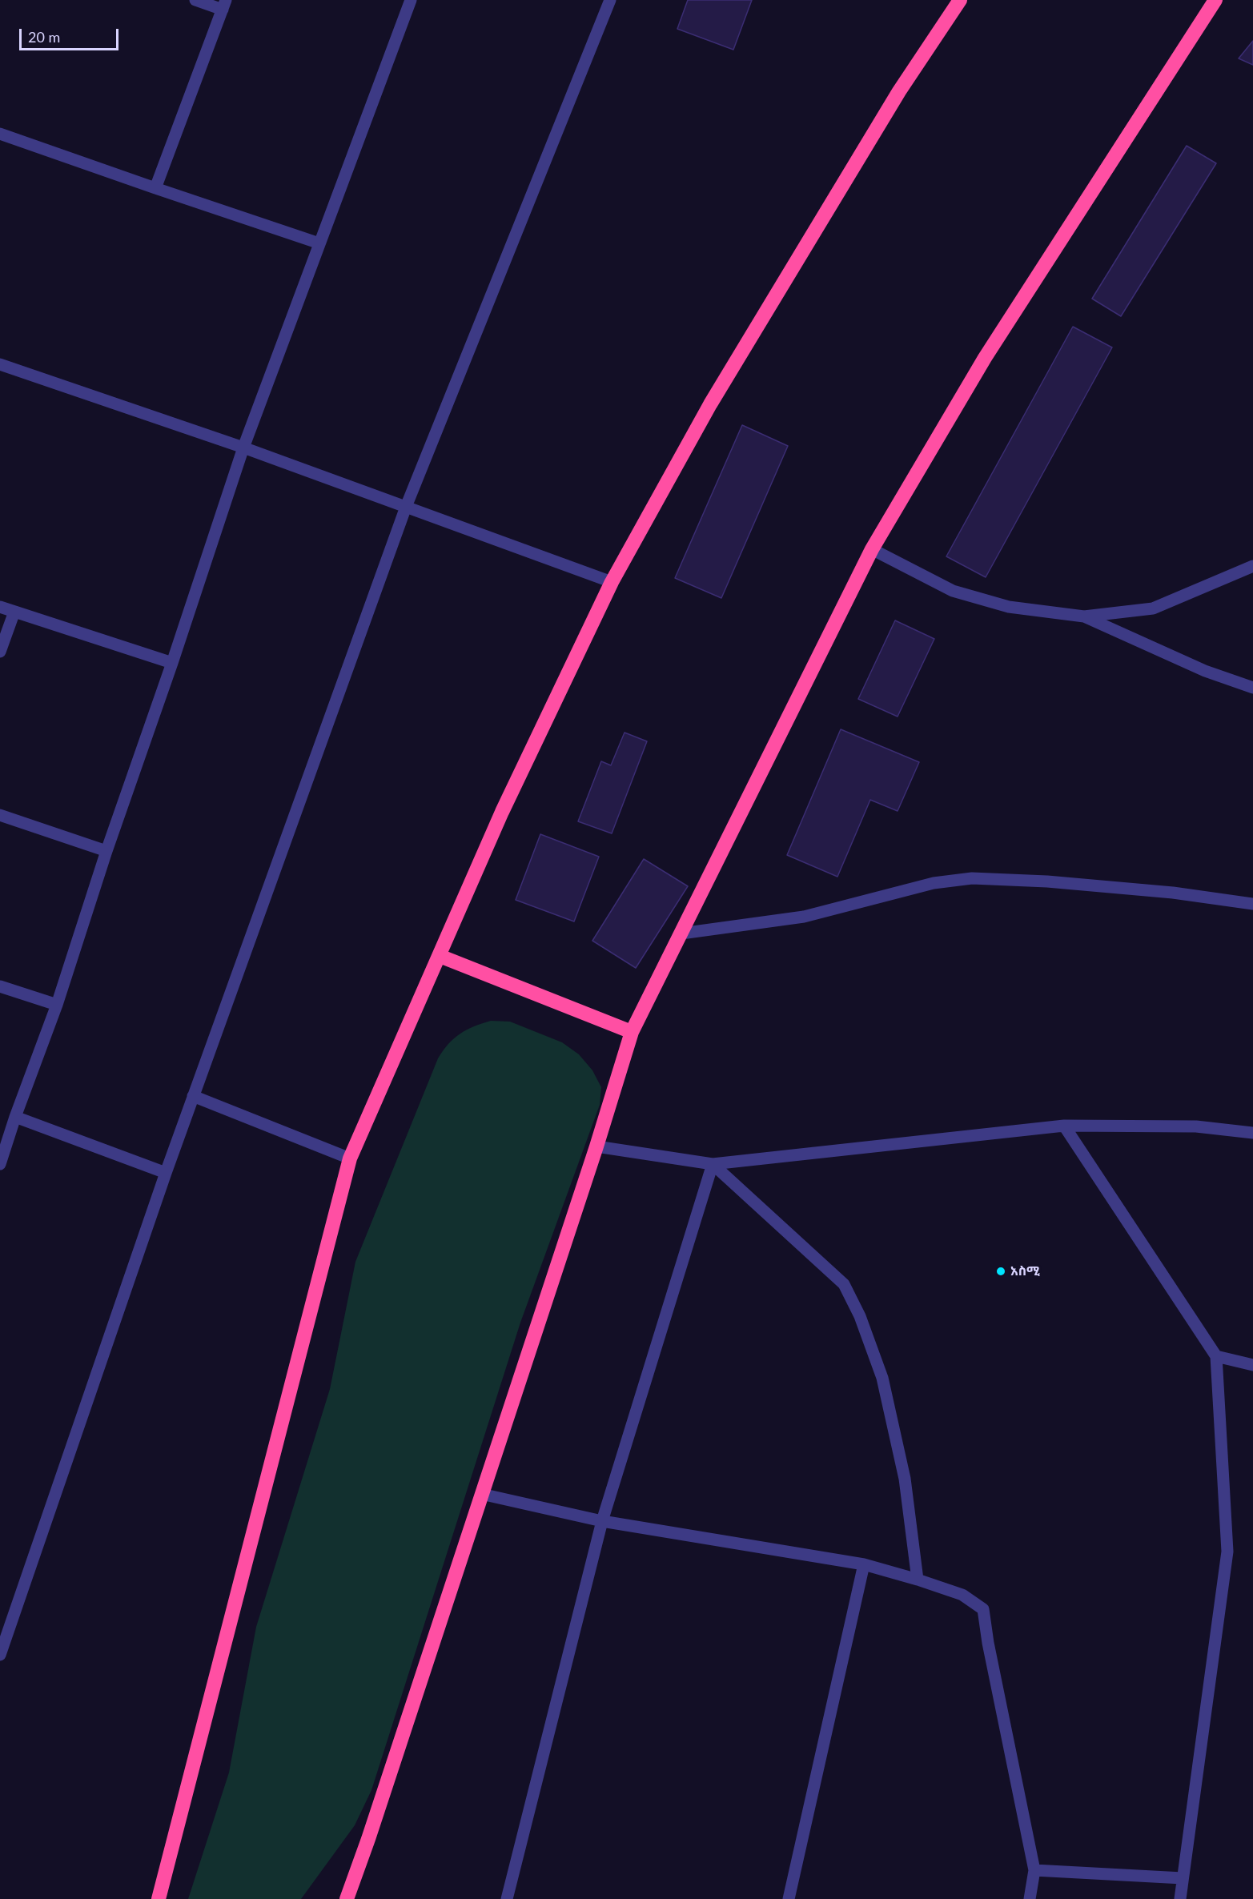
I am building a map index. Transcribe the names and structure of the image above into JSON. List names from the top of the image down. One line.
{"places":["አስሚ"],"scale_bar":"20 m"}
